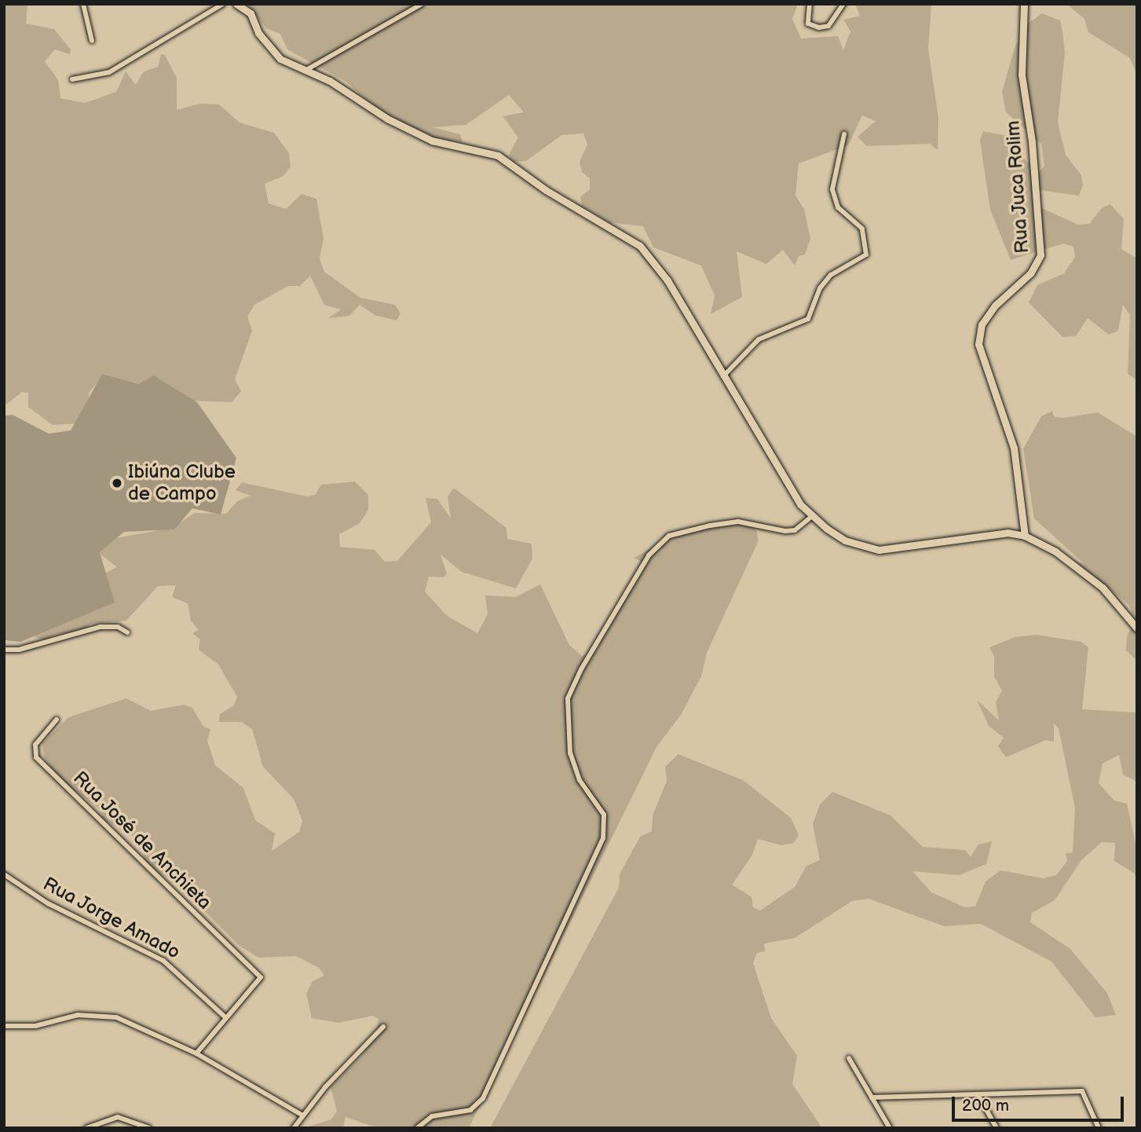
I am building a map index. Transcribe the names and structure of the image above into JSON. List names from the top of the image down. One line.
{"streets":{"street":["Rua Juca Rolim","Rua José de Anchieta","Rua Jorge Amado"]},"crossings":[["Rua José de Anchieta","Rua Jorge Amado"]],"places":["Ibiúna Clube de Campo"],"scale_bar":"200 m"}
